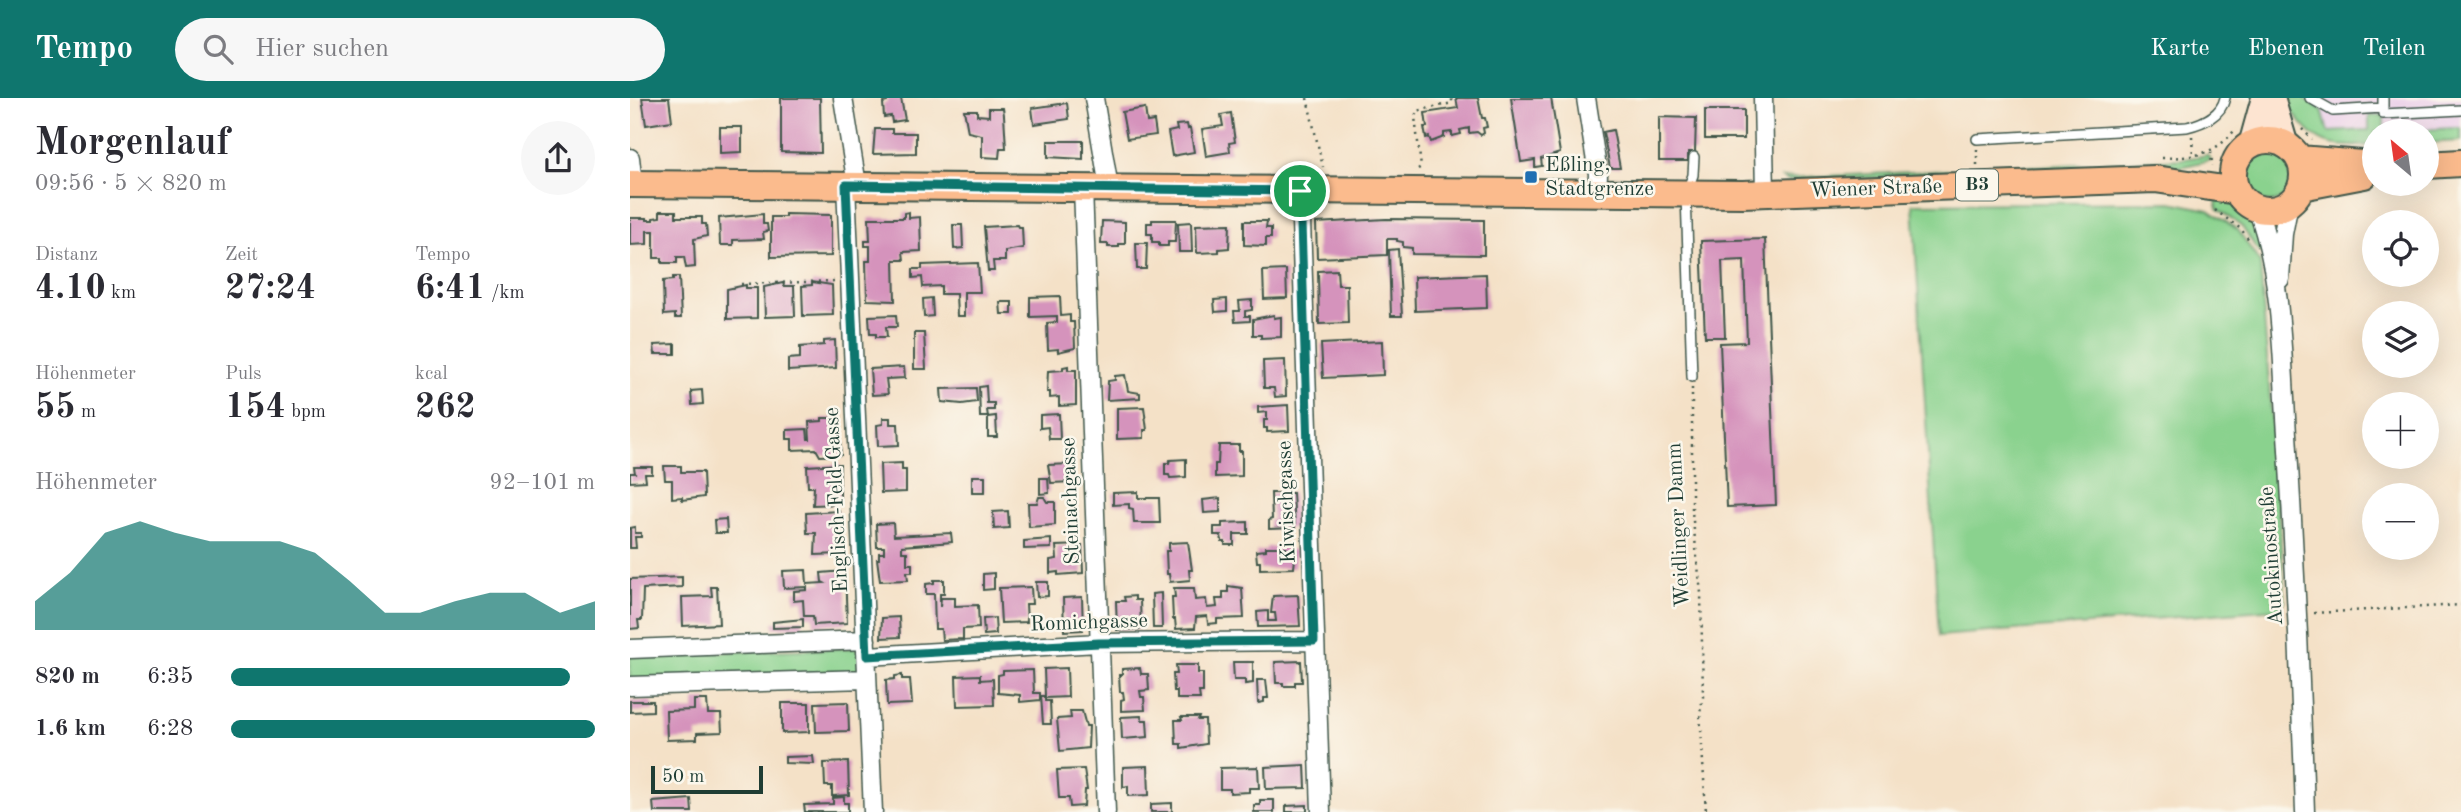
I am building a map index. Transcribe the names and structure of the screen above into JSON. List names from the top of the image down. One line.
{"streets":{"main road":["B3","Wiener Straße"],"street":["Englisch-Feld-Gasse","Steinachgasse","Kiwischgasse","Autokinostraße","Romichgasse"],"path":["Weidlinger Damm"]},"crossings":[["B3","Wiener Straße"],["B3","Englisch-Feld-Gasse"],["B3","Steinachgasse"],["B3","Kiwischgasse"],["Wiener Straße","Autokinostraße"],["Englisch-Feld-Gasse","Romichgasse"],["Steinachgasse","Romichgasse"],["Kiwischgasse","Romichgasse"]],"places":{"transit":["Eßling, Stadtgrenze"]},"scale_bar":"50 m","north":"top left","page":{"header":"Tempo","search":"Hier suchen","nav":["Karte","Ebenen","Teilen"],"heading":["Morgenlauf","09:56 · 5 × 820 m"],"map_buttons":["+","−"],"stats":[["Distanz","4.10 km"],["Zeit","27:24"],["Tempo","6:41 /km"],["Höhenmeter","55 m"],["Puls","154 bpm"],["kcal","262"]],"chart":["Höhenmeter","92–101 m"],"list":[{"name":"820 m","note":"6:35"},{"name":"1.6 km","note":"6:28"}],"scale":"50 m"}}
